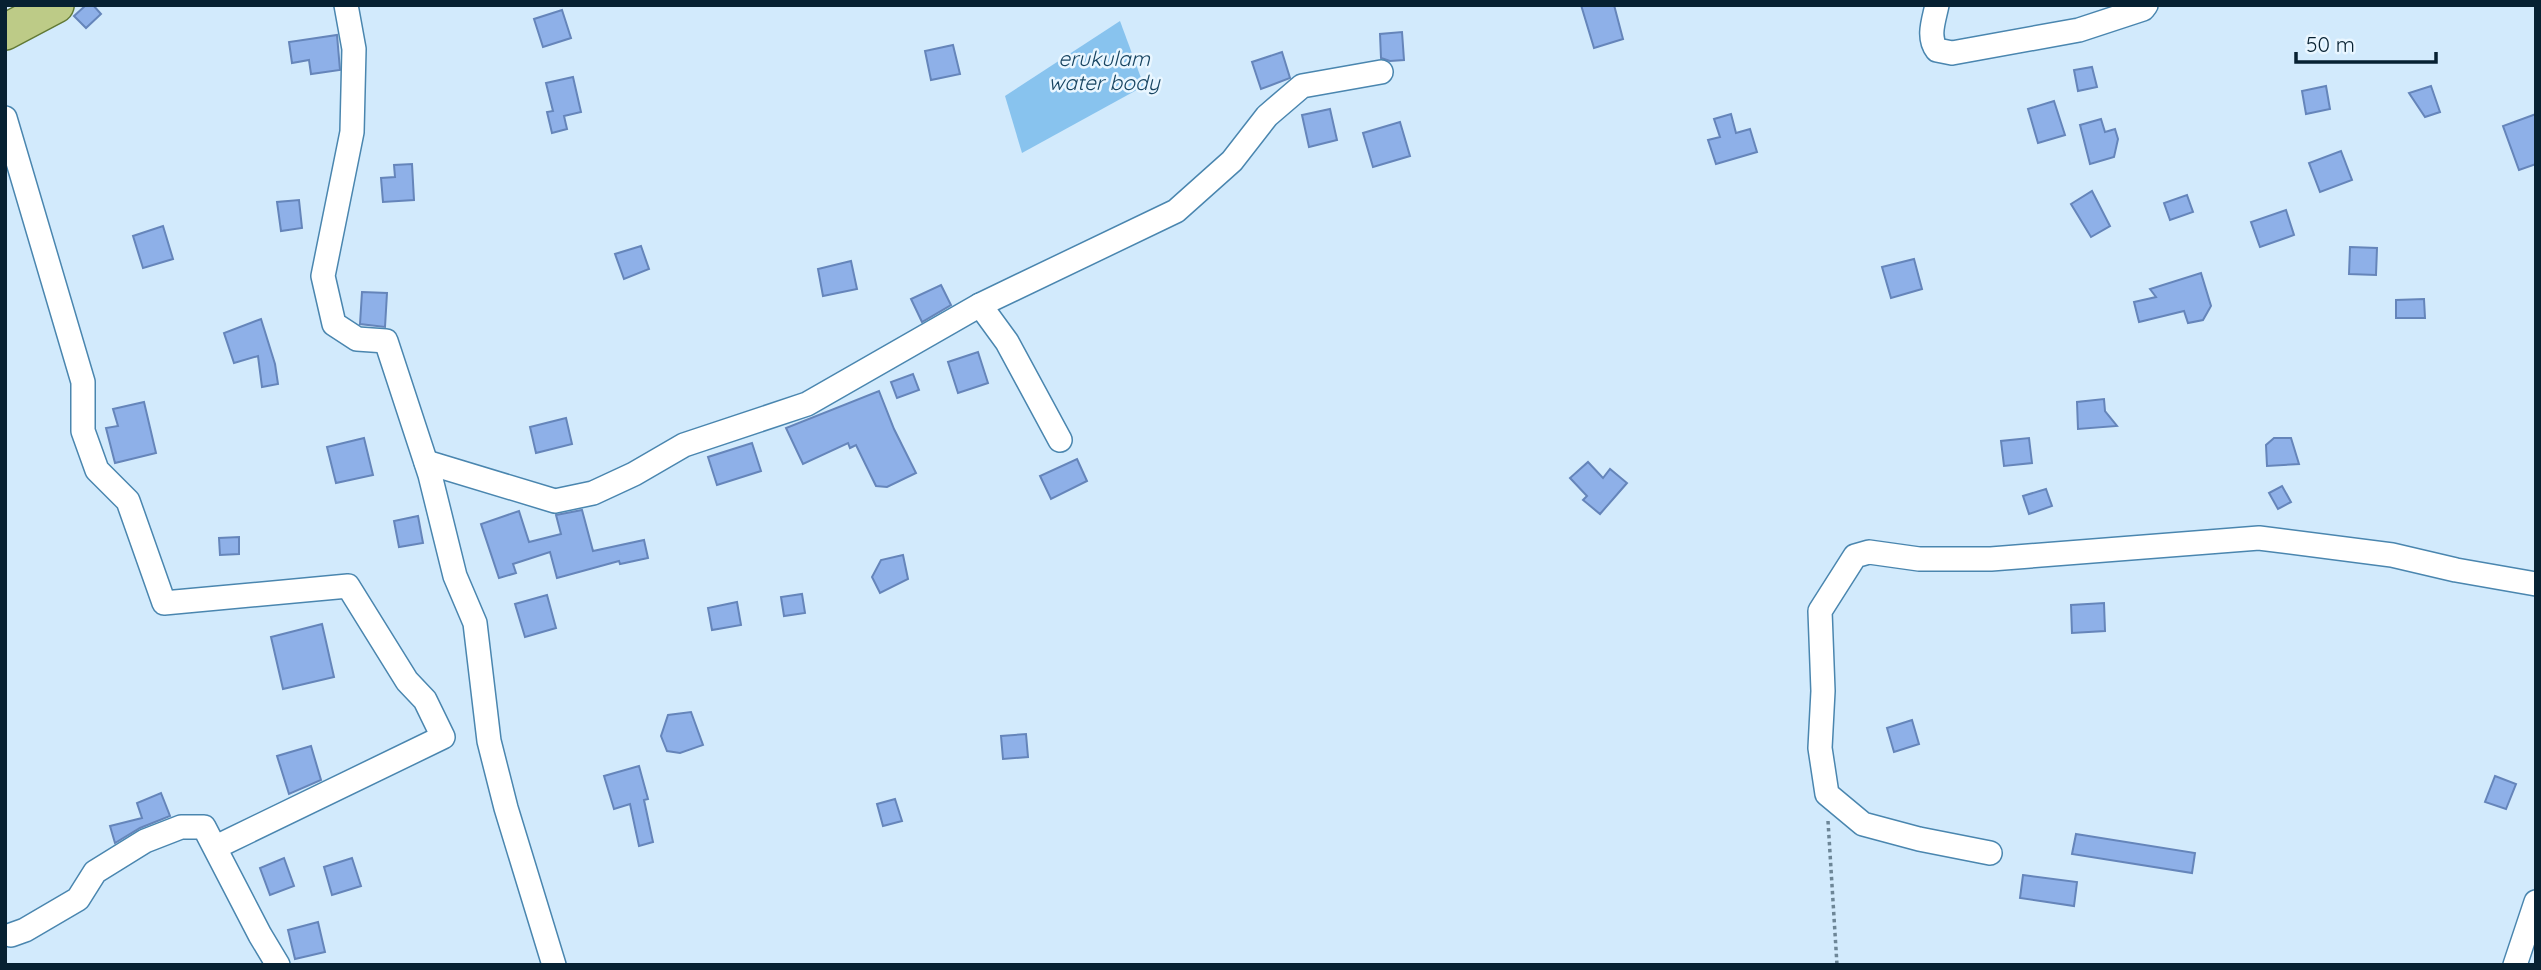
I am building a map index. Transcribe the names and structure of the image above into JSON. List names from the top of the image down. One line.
{"water":["erukulam water body"],"scale_bar":"50 m"}
